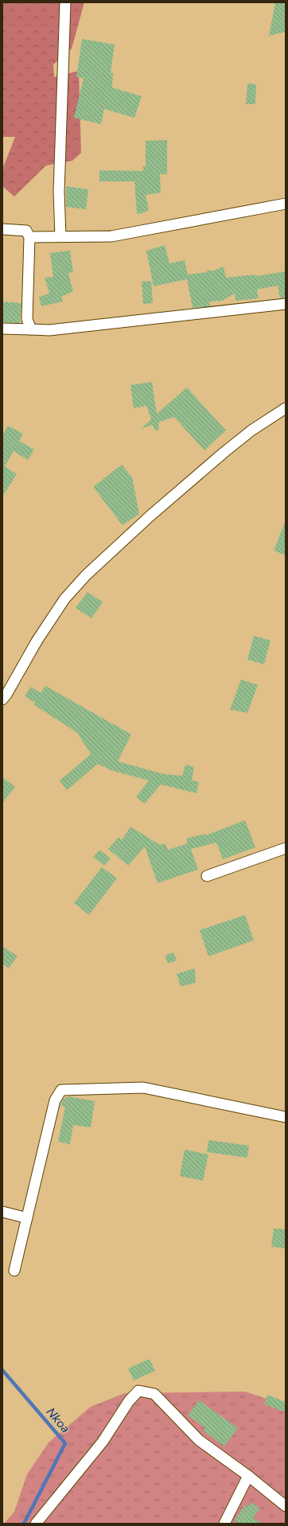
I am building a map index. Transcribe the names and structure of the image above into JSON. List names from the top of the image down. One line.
{"water":["Nkoa"]}
